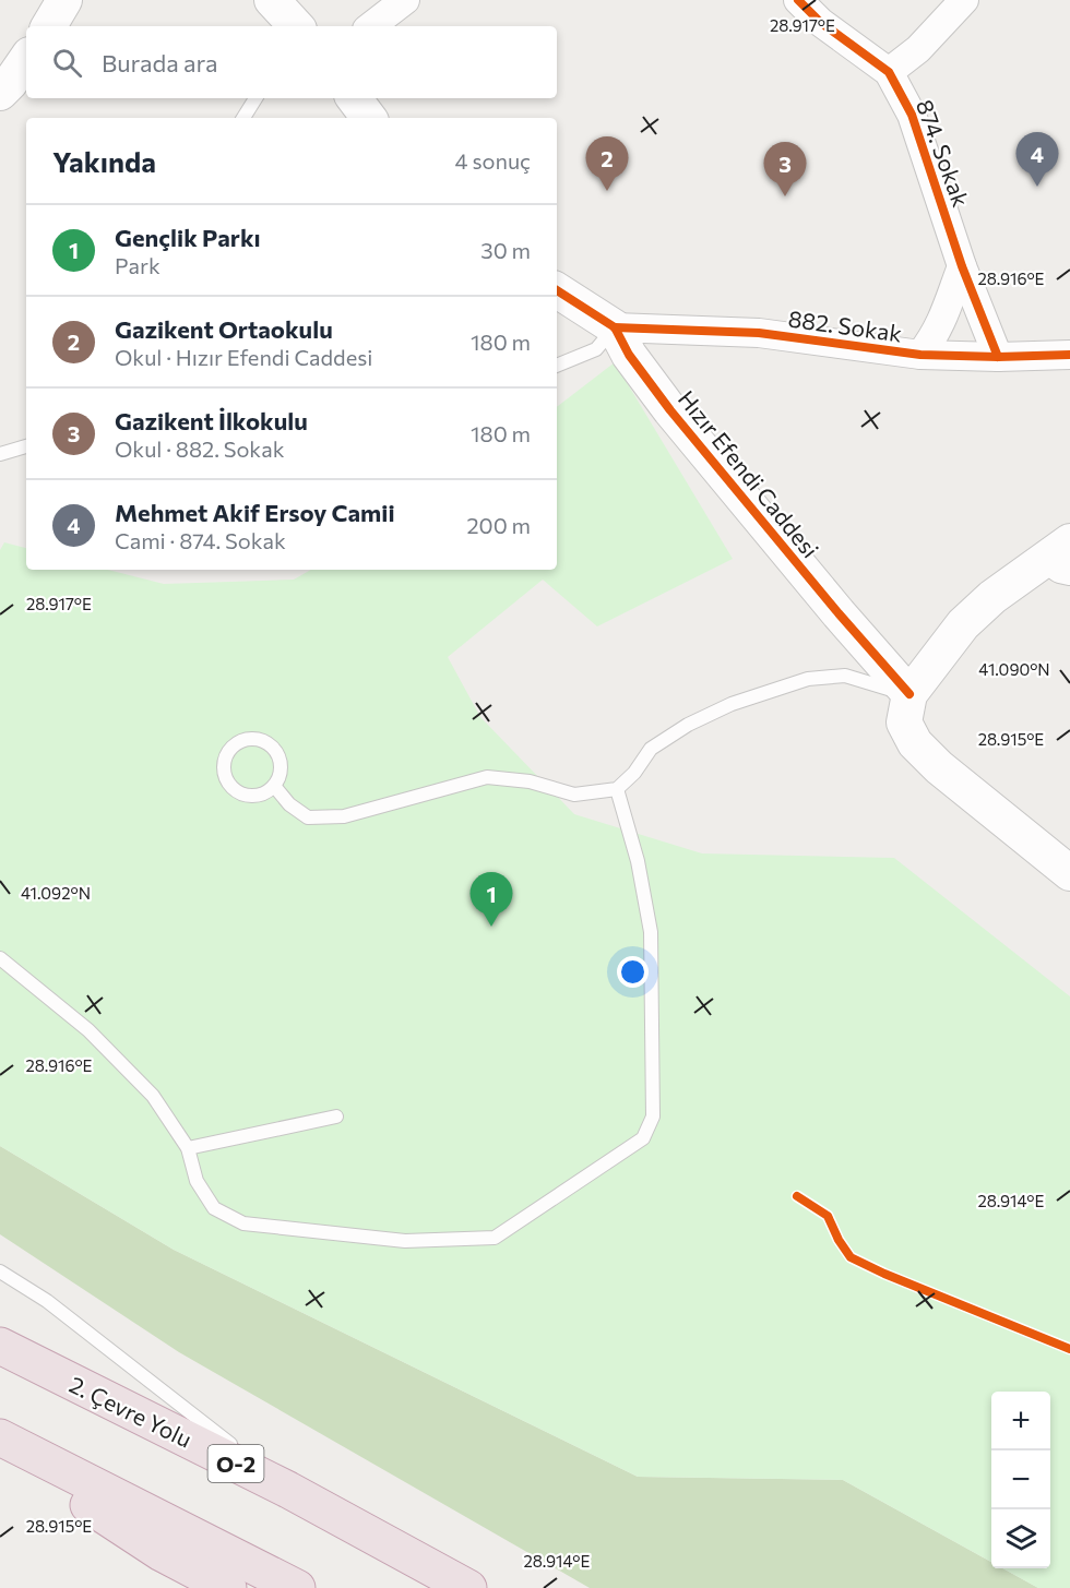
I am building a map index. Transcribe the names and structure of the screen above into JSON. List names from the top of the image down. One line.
{"streets":{"highway":["2. Çevre Yolu","O-2"],"street":["874. Sokak","882. Sokak","Hızır Efendi Caddesi"]},"crossings":[["874. Sokak","882. Sokak"],["882. Sokak","Hızır Efendi Caddesi"]],"page":{"search":"Burada ara","heading":["Yakında","4 sonuç"],"pins":["4","2","3","1"],"list":[{"mark":"1","name":"Gençlik Parkı","note":"Park","value":"30 m"},{"mark":"2","name":"Gazikent Ortaokulu","note":"Okul · Hızır Efendi Caddesi","value":"180 m"},{"mark":"3","name":"Gazikent İlkokulu","note":"Okul · 882. Sokak","value":"180 m"},{"mark":"4","name":"Mehmet Akif Ersoy Camii","note":"Cami · 874. Sokak","value":"200 m"}],"map_buttons":["+","−"]},"coordinates":["28.917°E","28.916°E","41.090°N","28.915°E","41.092°N","28.914°E"]}
